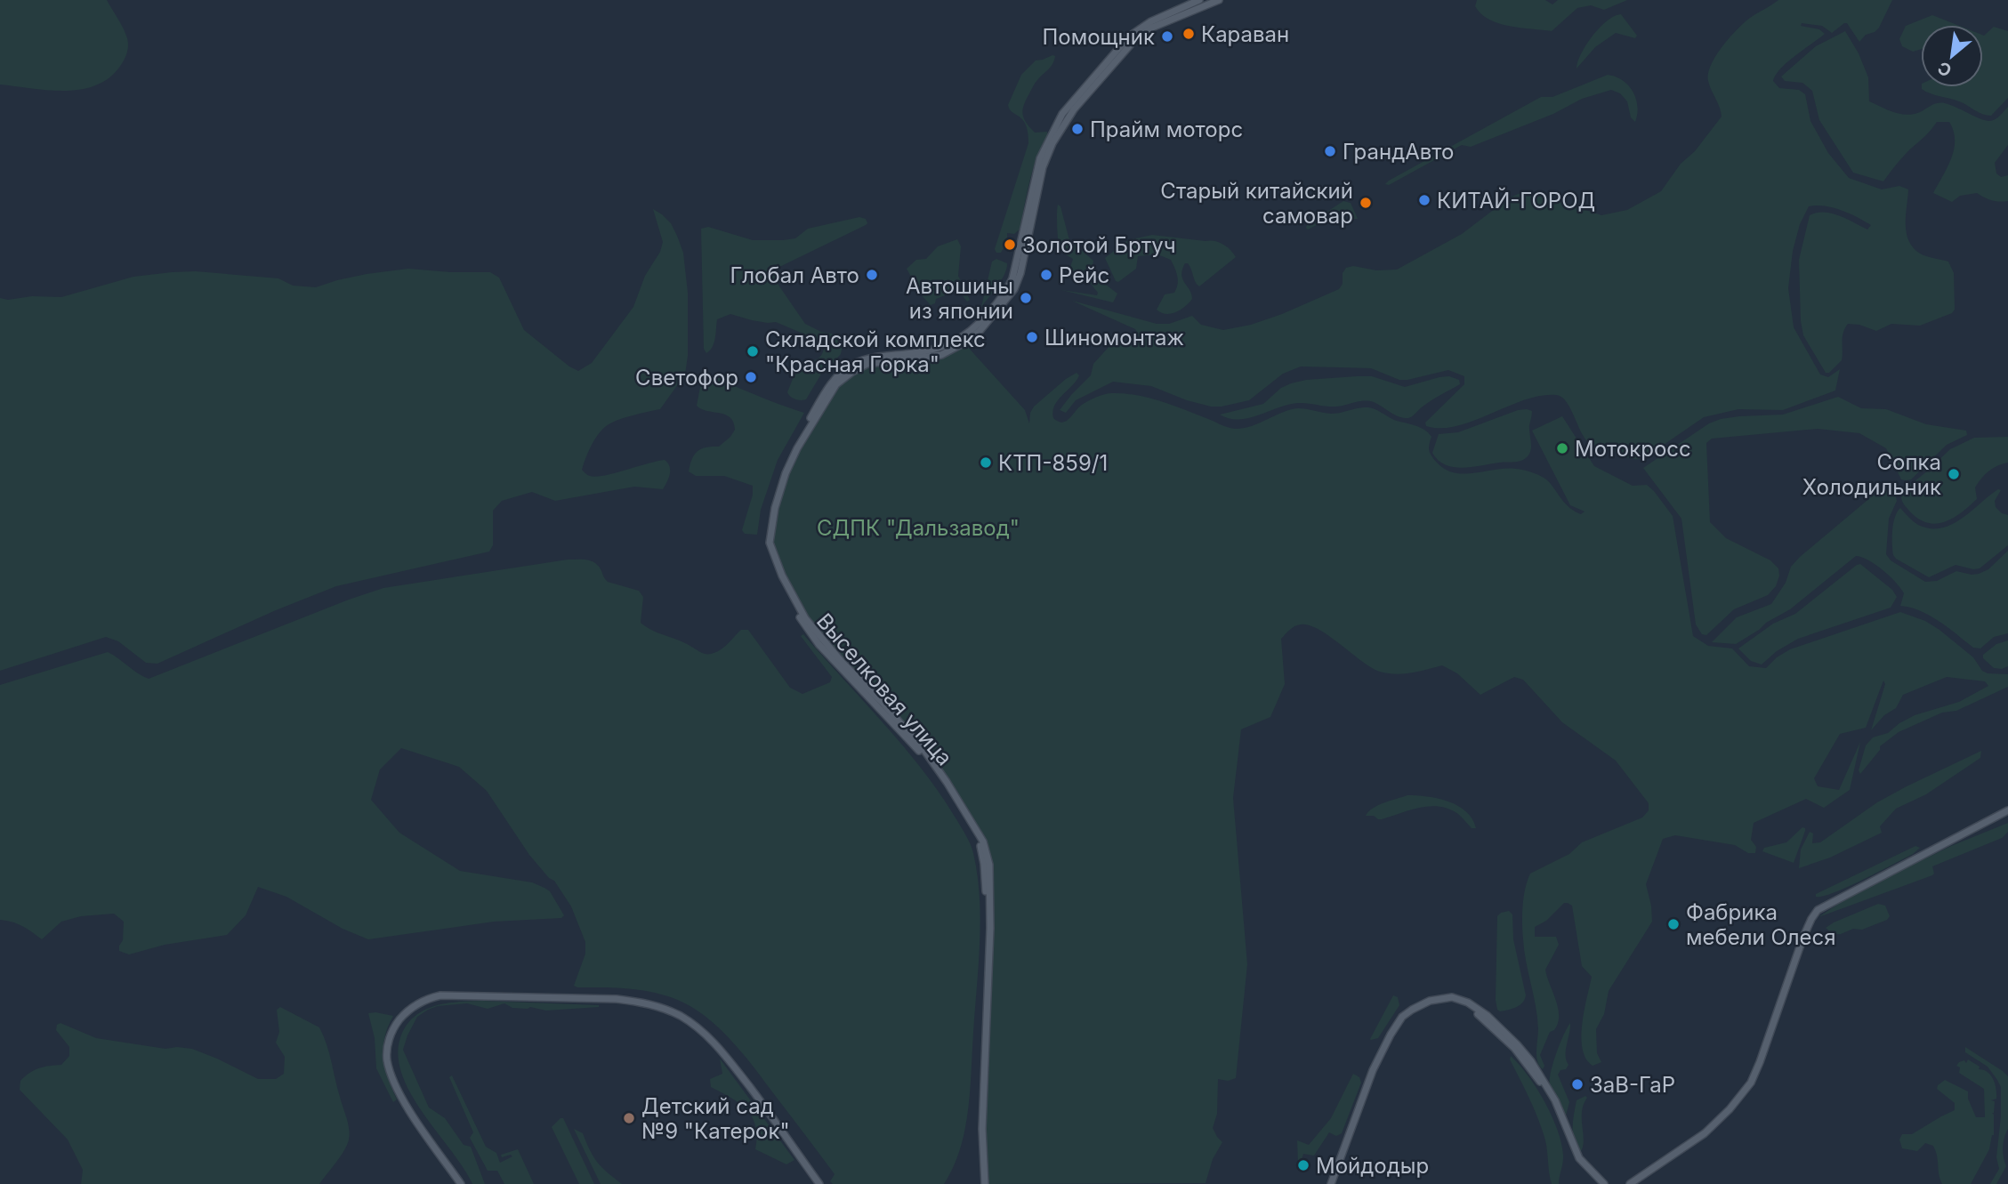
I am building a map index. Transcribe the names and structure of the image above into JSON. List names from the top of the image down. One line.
{"streets":{"main road":["Выселковая улица"]},"parks":["СДПК \"Дальзавод\""],"places":["Караван","Помощник","Прайм моторс","ГрандАвто","КИТАЙ-ГОРОД","Старый китайский самовар","Золотой Бртуч","Глобал Авто","Рейс","Автошины из японии","Шиномонтаж","Складской комплекс \"Красная Горка\"","Светофор","Мотокросс","КТП-859/1","Сопка Холодильник","Фабрика мебели Олеся","ЗаВ-ГаР","Детский сад №9 \"Катерок\"","Мойдодыр"],"north":"bottom left"}
